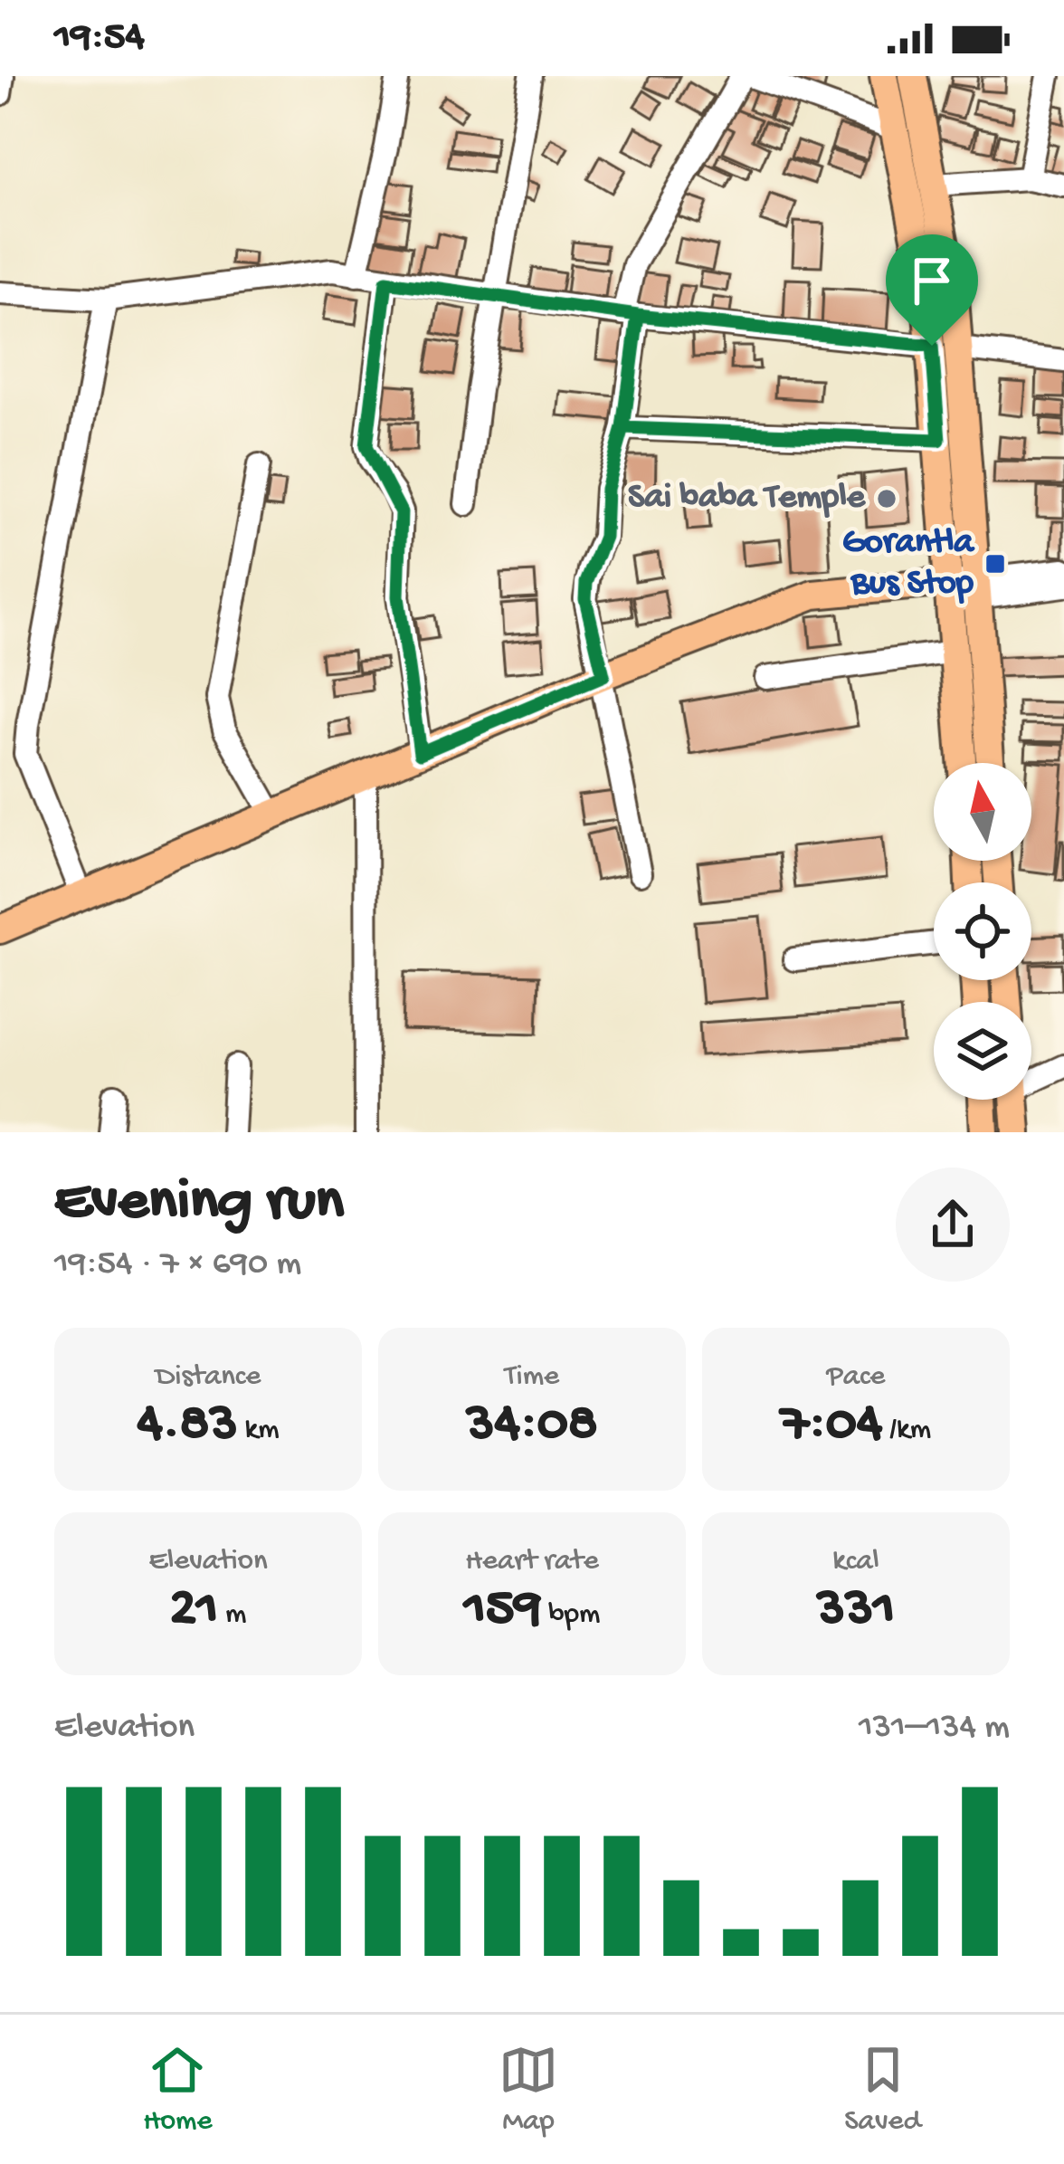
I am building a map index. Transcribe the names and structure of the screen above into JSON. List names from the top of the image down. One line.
{"places":{"other":["Sai baba Temple"],"transit":["Gorantla Bus Stop"]},"north":"top","page":{"status":"19:54","heading":["Evening run","19:54 · 7 × 690 m"],"stats":[["Distance","4.83 km"],["Time","34:08"],["Pace","7:04 /km"],["Elevation","21 m"],["Heart rate","159 bpm"],["kcal","331"]],"chart":["Elevation","131–134 m"],"tabs":["Home","Map","Saved"]}}
